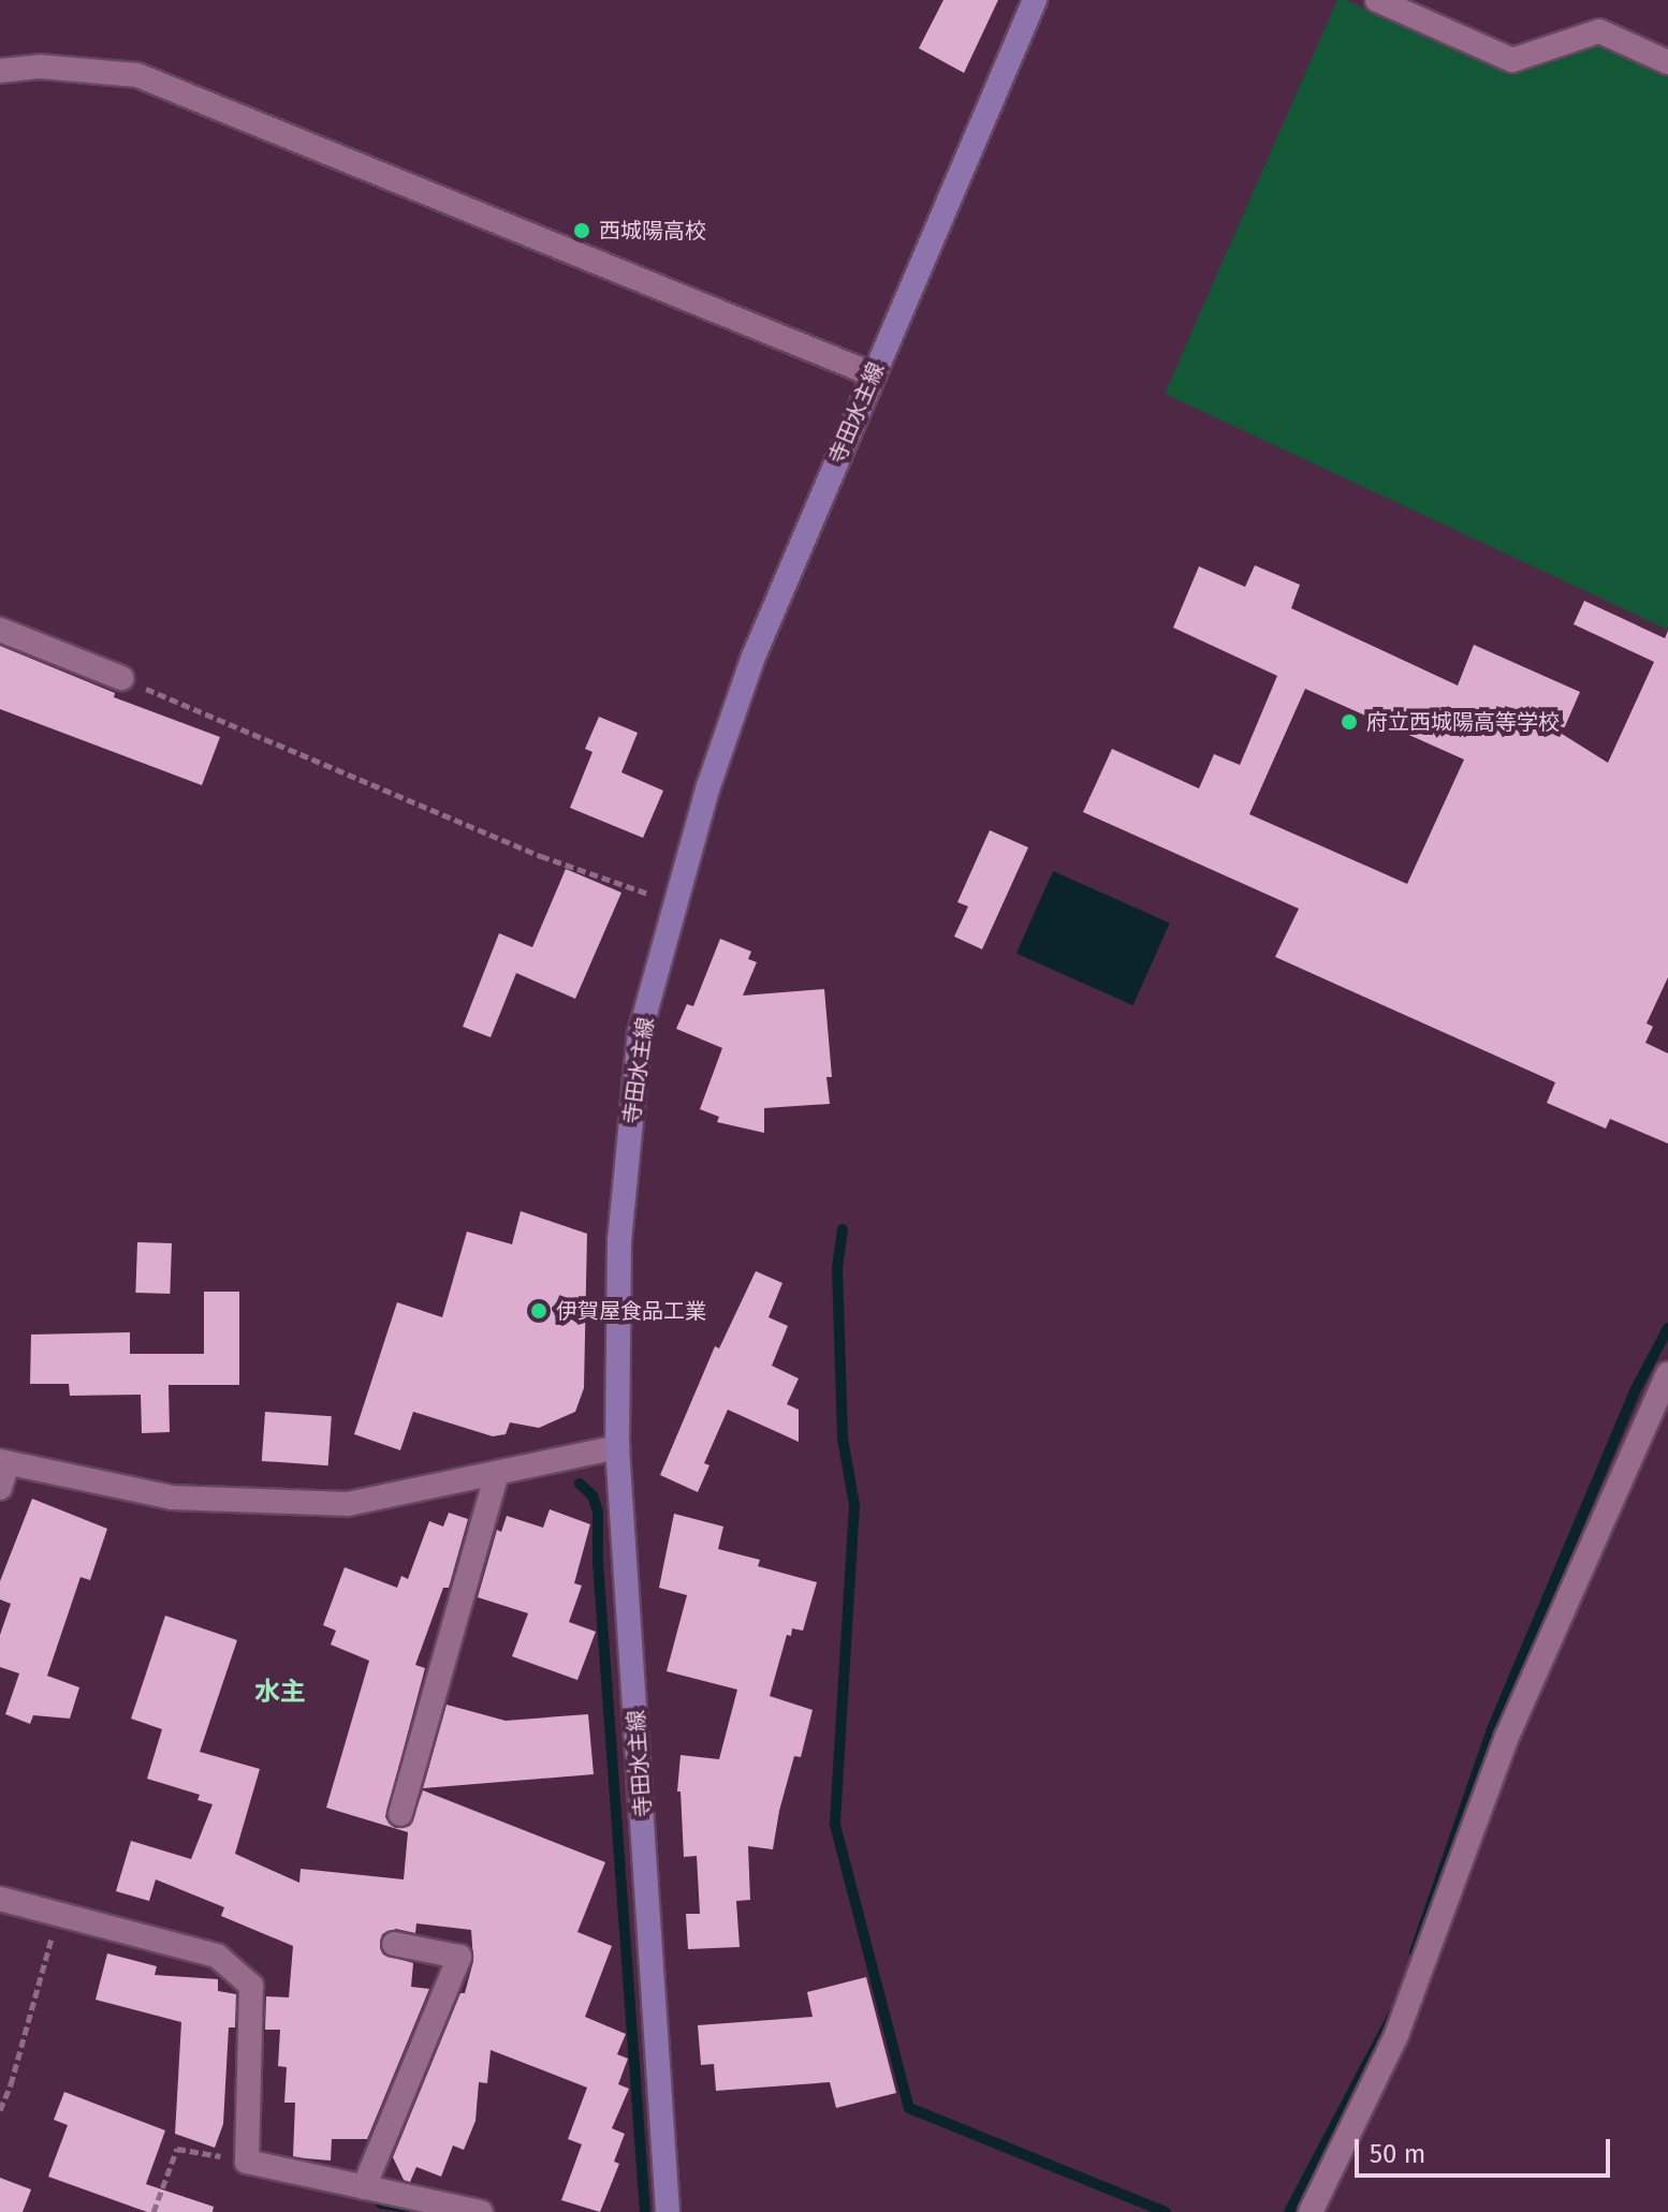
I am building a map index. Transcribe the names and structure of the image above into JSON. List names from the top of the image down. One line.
{"streets":{"main road":["寺田水主線"]},"districts":["水主"],"places":["西城陽高校","府立西城陽高等学校","伊賀屋食品工業"],"scale_bar":"50 m"}
